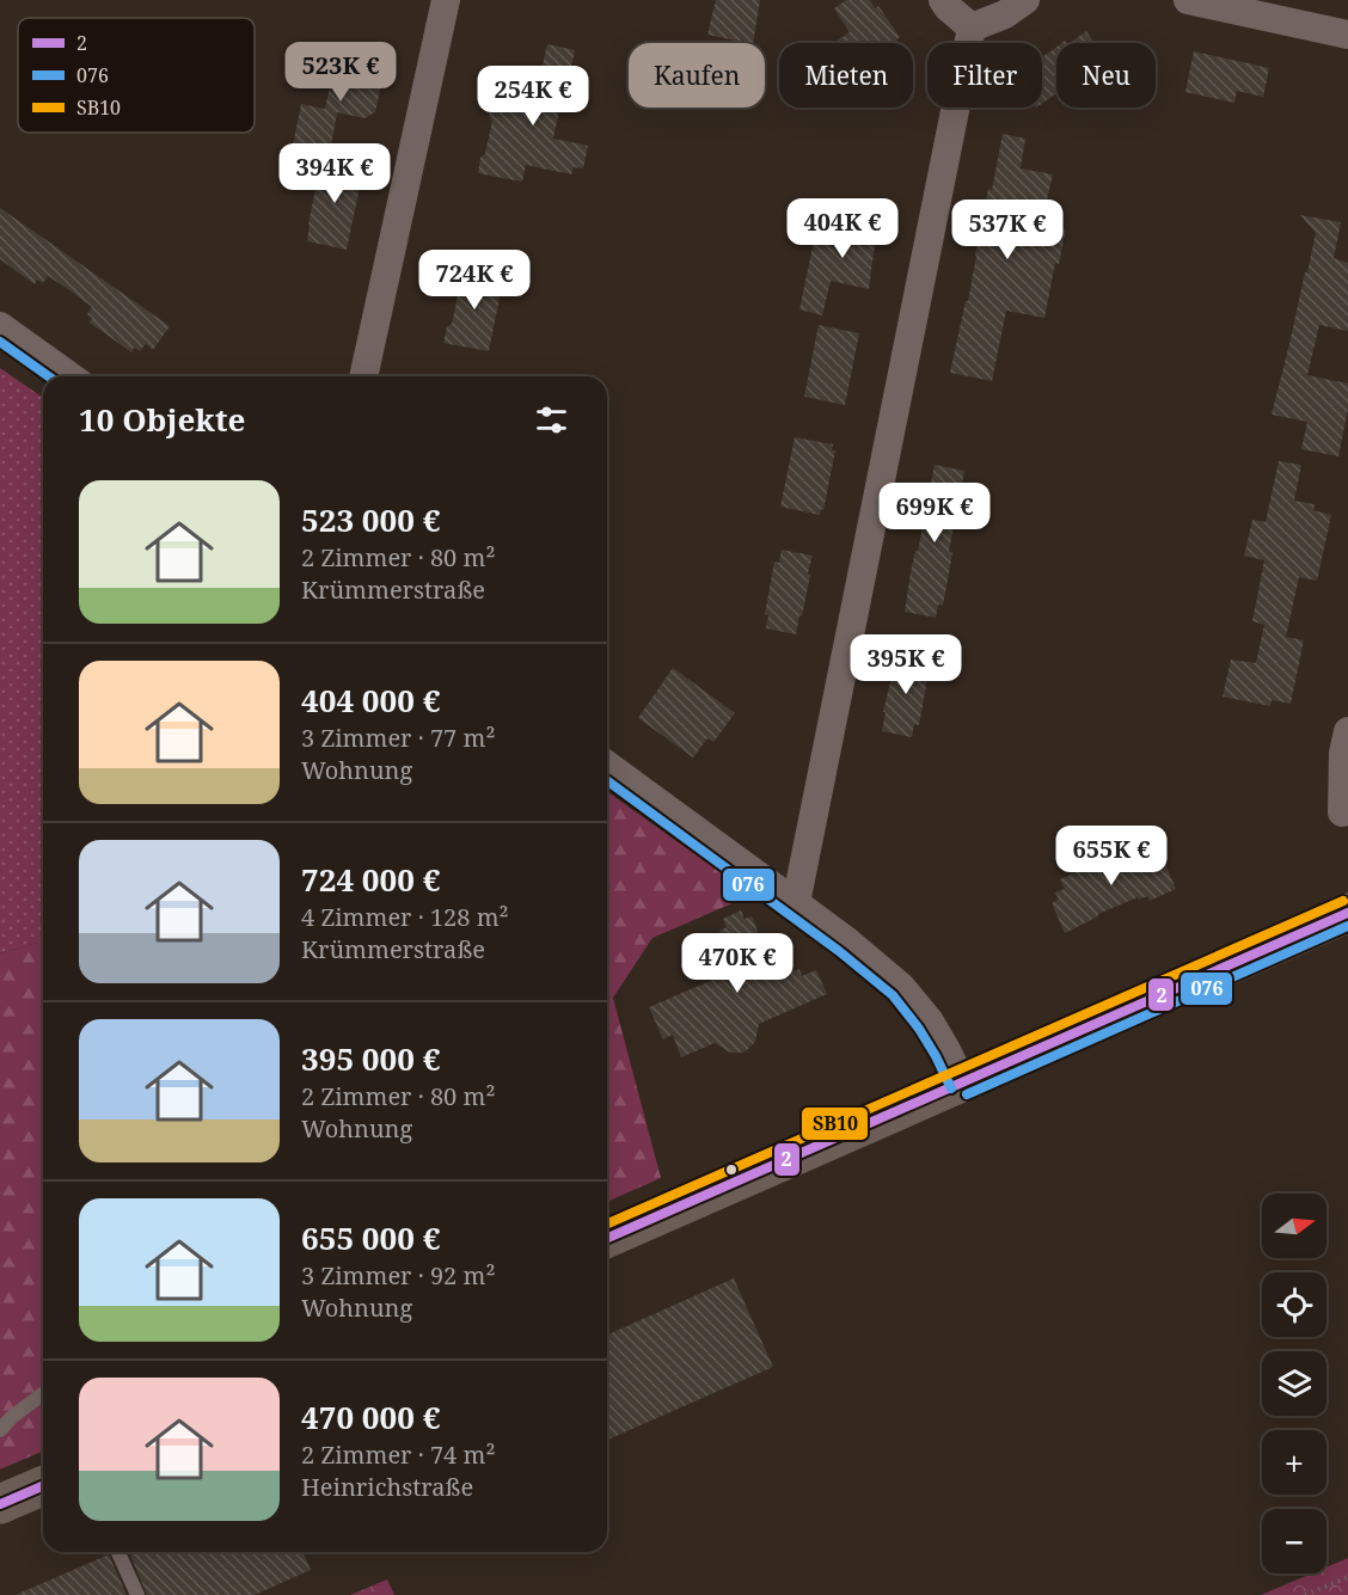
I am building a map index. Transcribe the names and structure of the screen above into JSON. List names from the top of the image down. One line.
{"lines":["transit line 076","transit line SB10","transit line 2"],"legend":["2","076","SB10"],"north":"right","page":{"price":["523K €","254K €","394K €","404K €","537K €","724K €","699K €","395K €","655K €","470K €"],"chip":["Kaufen","Mieten","Filter","Neu"],"heading":"10 Objekte","list":[{"name":"523 000 €","note":"2 Zimmer · 80 m² · Krümmerstraße"},{"name":"404 000 €","note":"3 Zimmer · 77 m² · Wohnung"},{"name":"724 000 €","note":"4 Zimmer · 128 m² · Krümmerstraße"},{"name":"395 000 €","note":"2 Zimmer · 80 m² · Wohnung"},{"name":"655 000 €","note":"3 Zimmer · 92 m² · Wohnung"},{"name":"470 000 €","note":"2 Zimmer · 74 m² · Heinrichstraße"}],"map_buttons":["+","−"]}}
